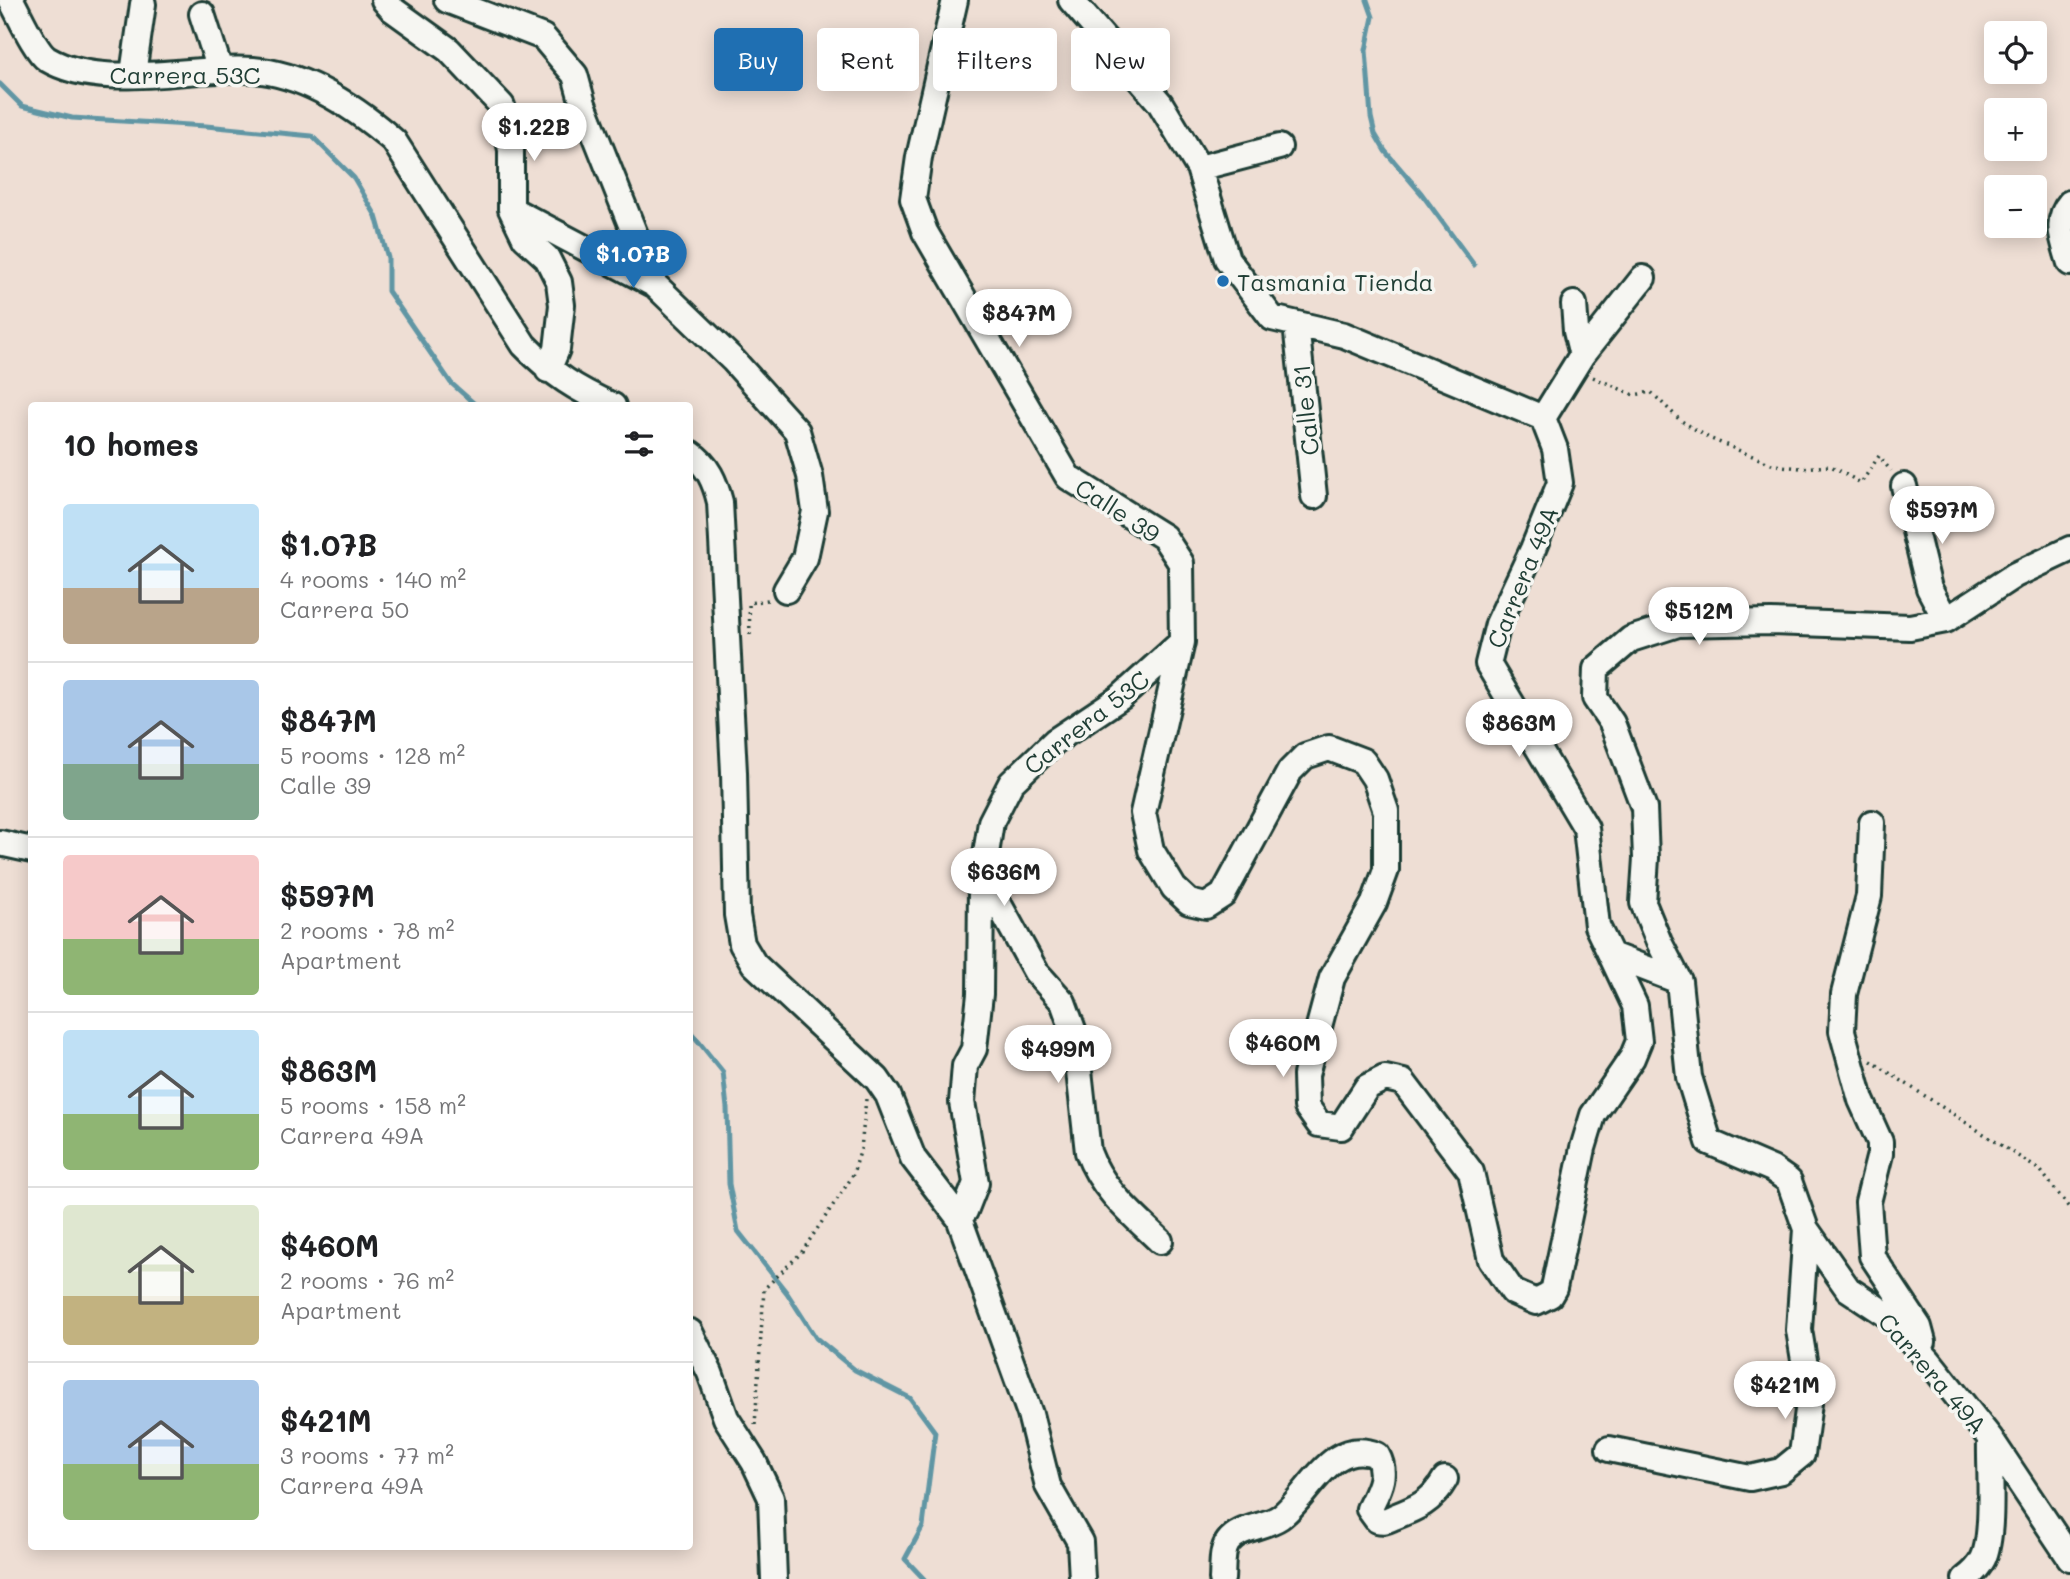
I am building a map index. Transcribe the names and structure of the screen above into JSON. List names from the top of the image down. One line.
{"streets":{"street":["Carrera 53C","Calle 31","Calle 39","Carrera 49A"]},"crossings":[["Carrera 53C","Calle 39"],["Calle 39","Carrera 49A"]],"places":["Tasmania Tienda"],"page":{"map_buttons":["+","−"],"chip":["Buy","Rent","Filters","New"],"price":["$1.22B","$1.07B","$847M","$597M","$512M","$863M","$636M","$460M","$499M","$421M"],"heading":"10 homes","list":[{"name":"$1.07B","note":"4 rooms · 140 m² · Carrera 50"},{"name":"$847M","note":"5 rooms · 128 m² · Calle 39"},{"name":"$597M","note":"2 rooms · 78 m² · Apartment"},{"name":"$863M","note":"5 rooms · 158 m² · Carrera 49A"},{"name":"$460M","note":"2 rooms · 76 m² · Apartment"},{"name":"$421M","note":"3 rooms · 77 m² · Carrera 49A"}]}}
